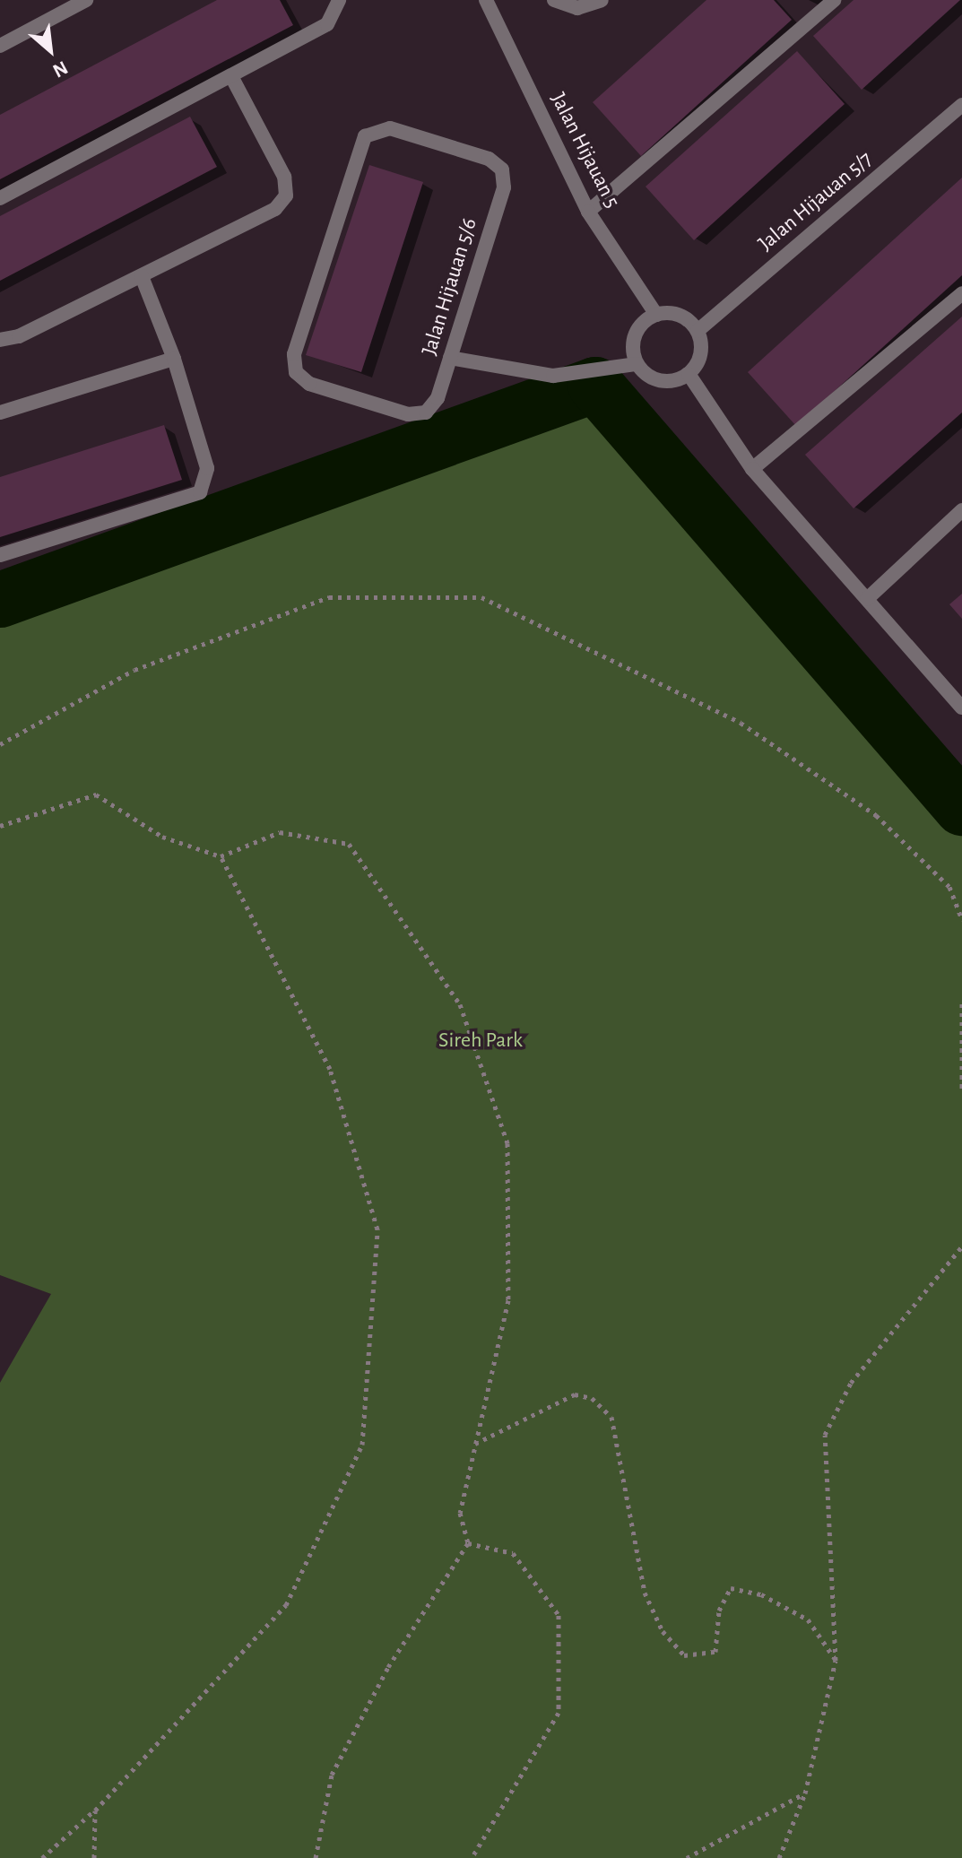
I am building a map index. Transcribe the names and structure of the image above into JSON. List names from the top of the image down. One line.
{"streets":{"street":["Jalan Hijauan 5","Jalan Hijauan 5/7","Jalan Hijauan 5/6"]},"crossings":[["Jalan Hijauan 5","Jalan Hijauan 5/7"]],"parks":["Sireh Park"],"north":"bottom right"}
